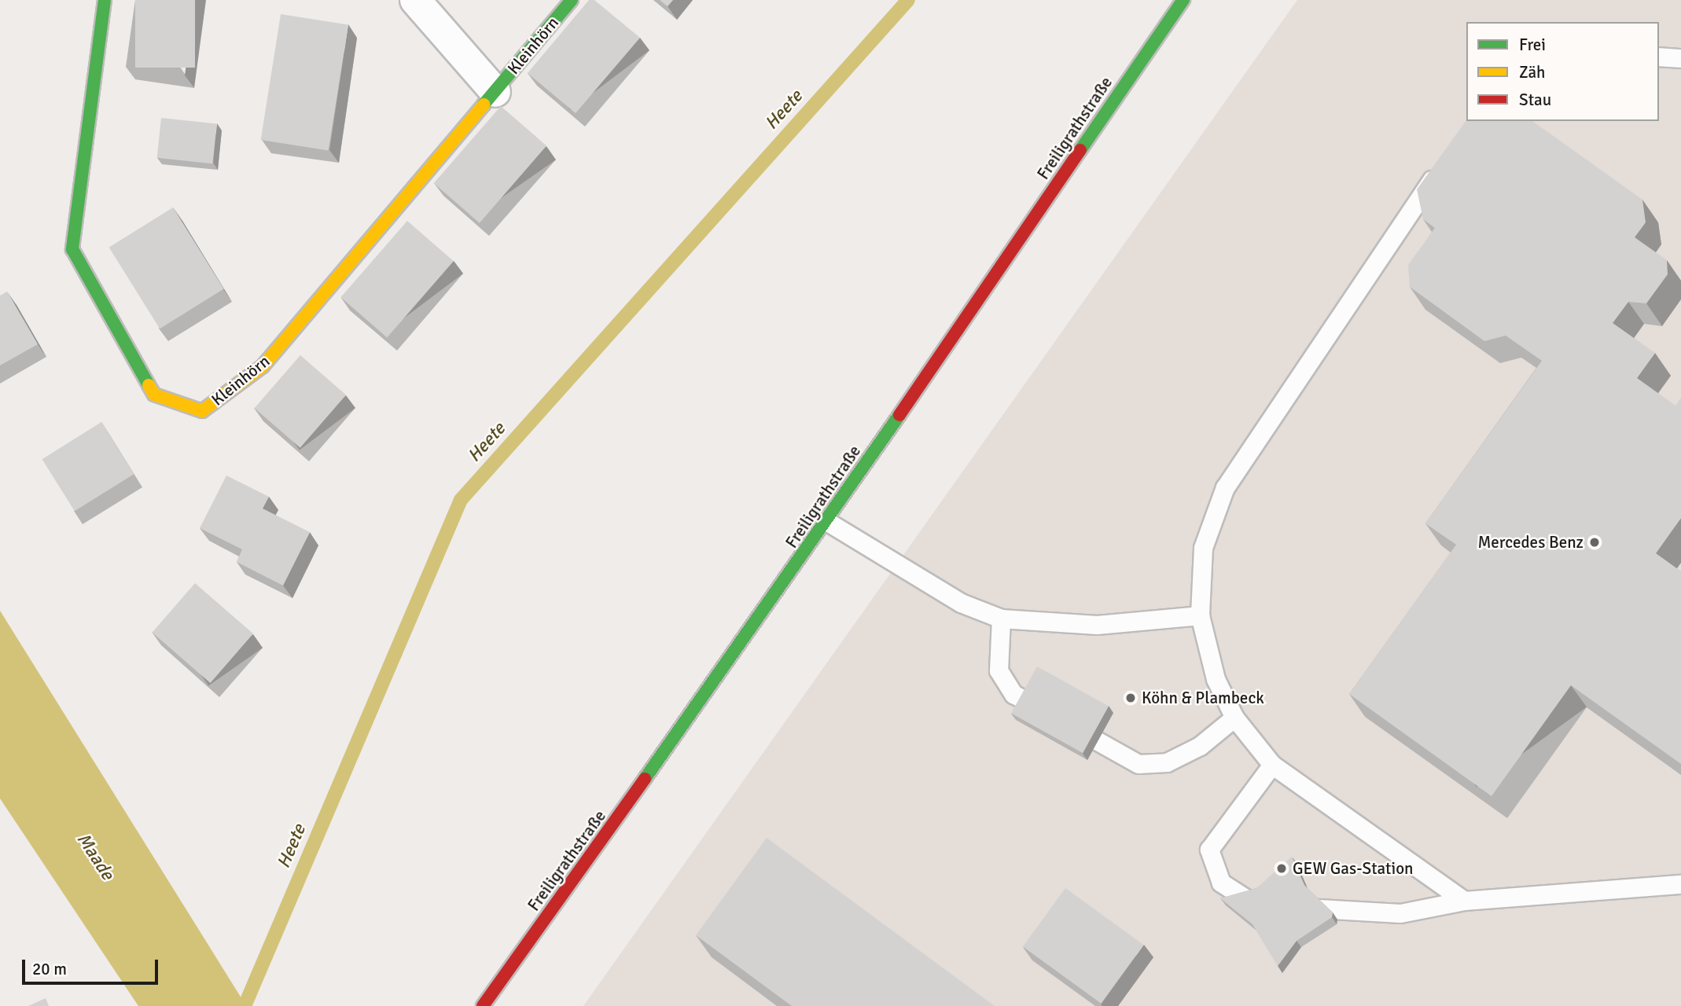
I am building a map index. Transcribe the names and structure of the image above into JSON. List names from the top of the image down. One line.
{"streets":{"main road":["Kleinhörn","Freiligrathstraße"]},"water":["Heete","Maade"],"places":["Mercedes Benz","Köhn & Plambeck","GEW Gas-Station"],"legend":["Frei","Zäh","Stau"],"scale_bar":"20 m"}
